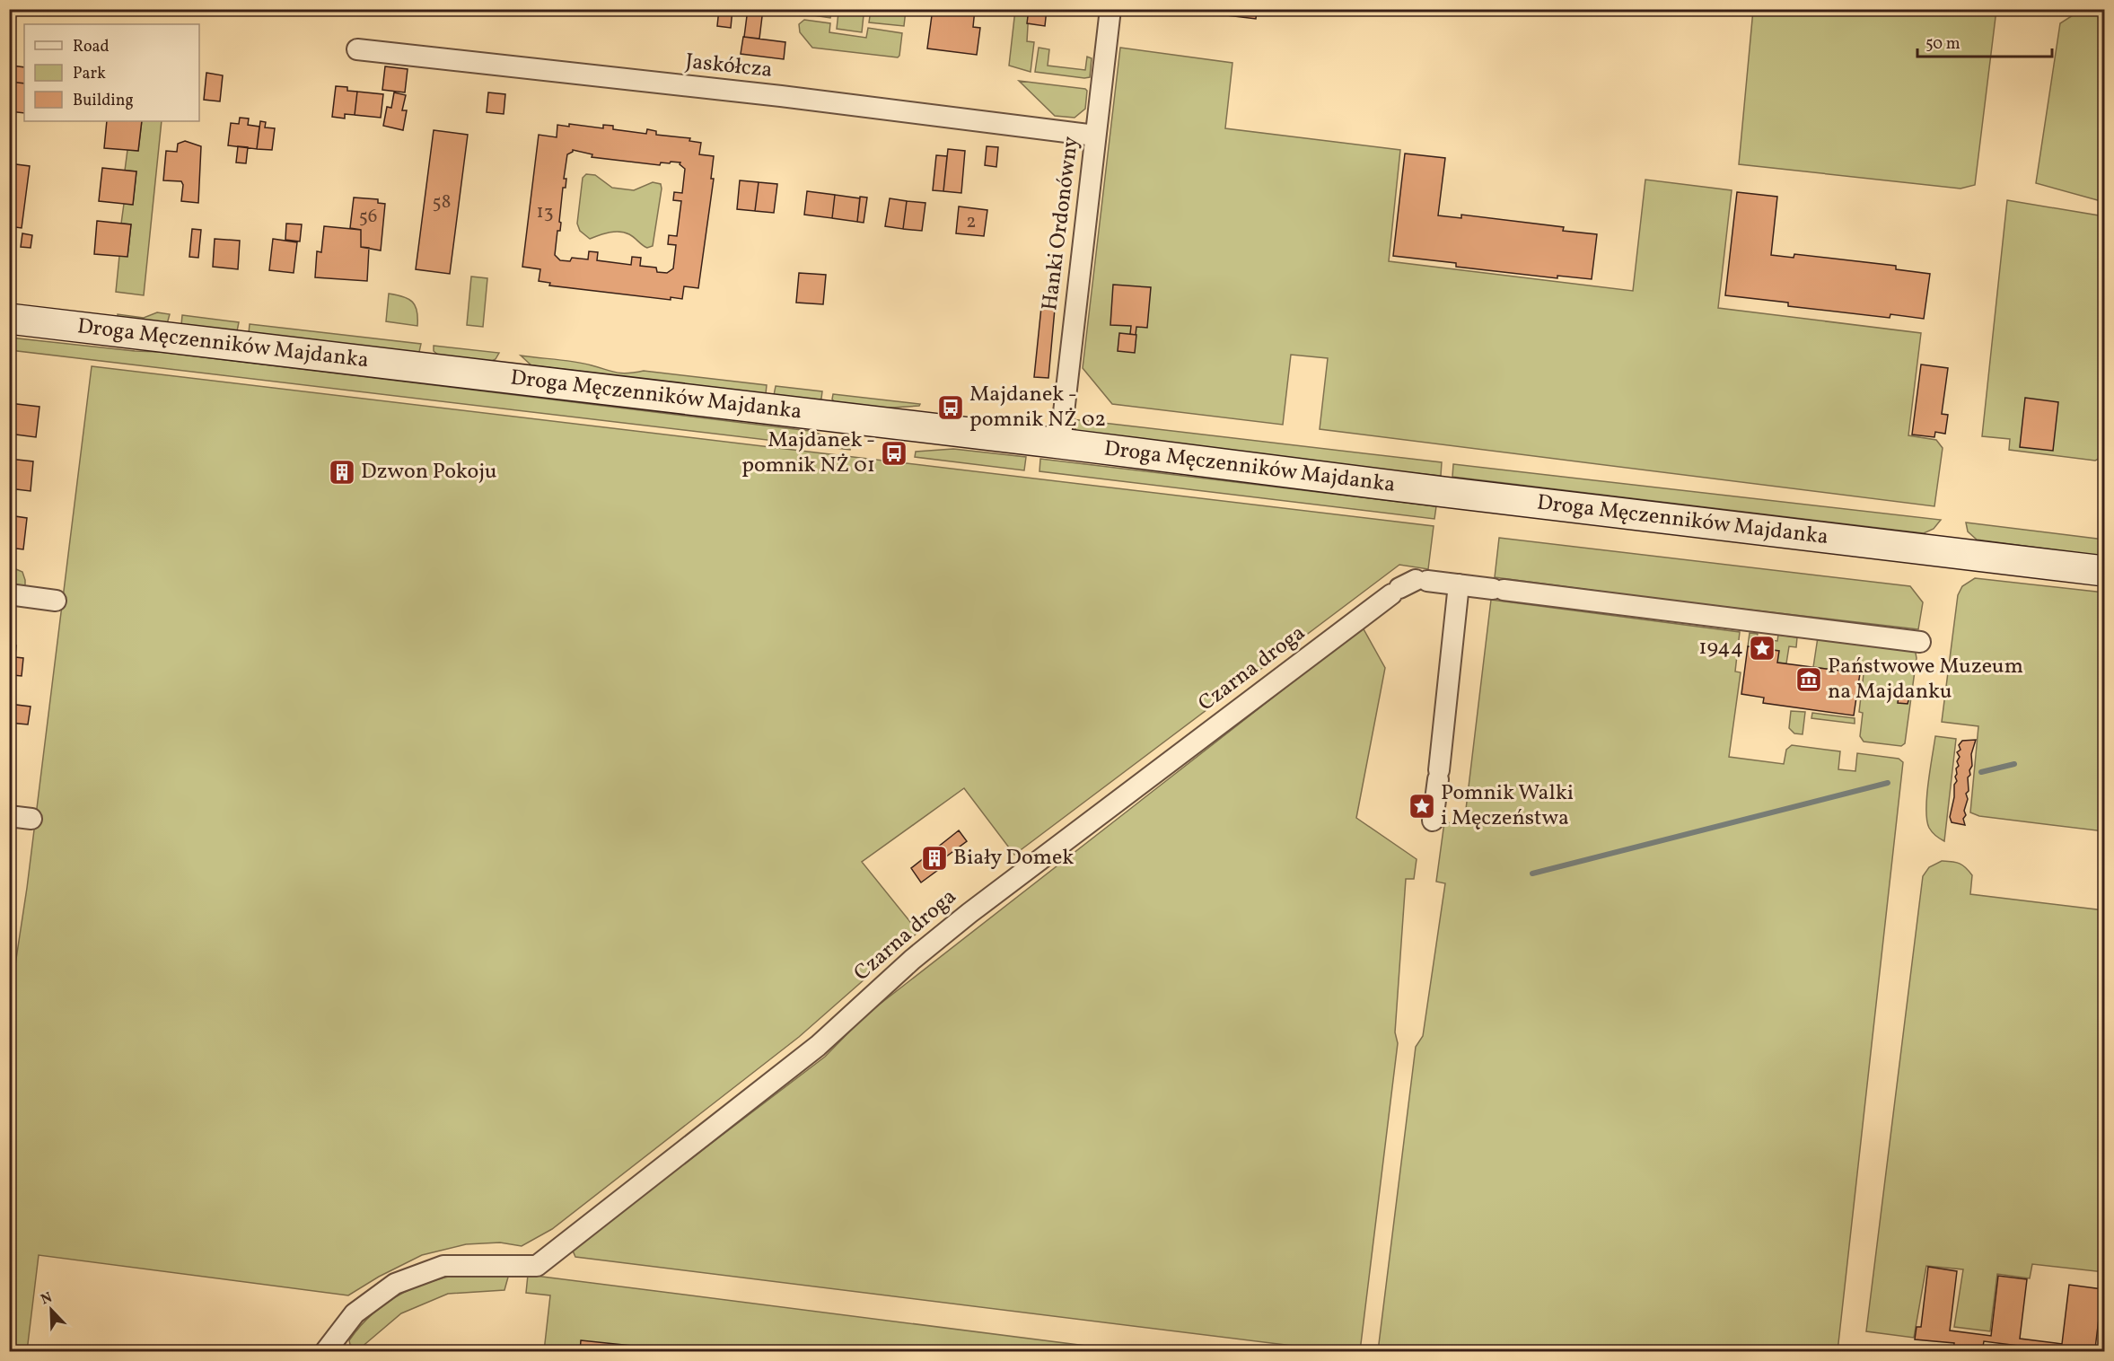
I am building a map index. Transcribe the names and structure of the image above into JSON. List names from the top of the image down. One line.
{"streets":{"street":["Jaskółcza","Hanki Ordonówny","Droga Męczenników Majdanka","Czarna droga"]},"crossings":[["Jaskółcza","Hanki Ordonówny"],["Hanki Ordonówny","Droga Męczenników Majdanka"]],"places":{"bus stop":["Majdanek - pomnik NŻ 02","Majdanek - pomnik NŻ 01"],"building":["Dzwon Pokoju","Biały Domek"],"place":["1944","Pomnik Walki i Męczeństwa"],"museum":["Państwowe Muzeum na Majdanku"]},"house_numbers":["58","13","56","2"],"legend":["Road","Park","Building"],"scale_bar":"50 m","north":"top left"}
